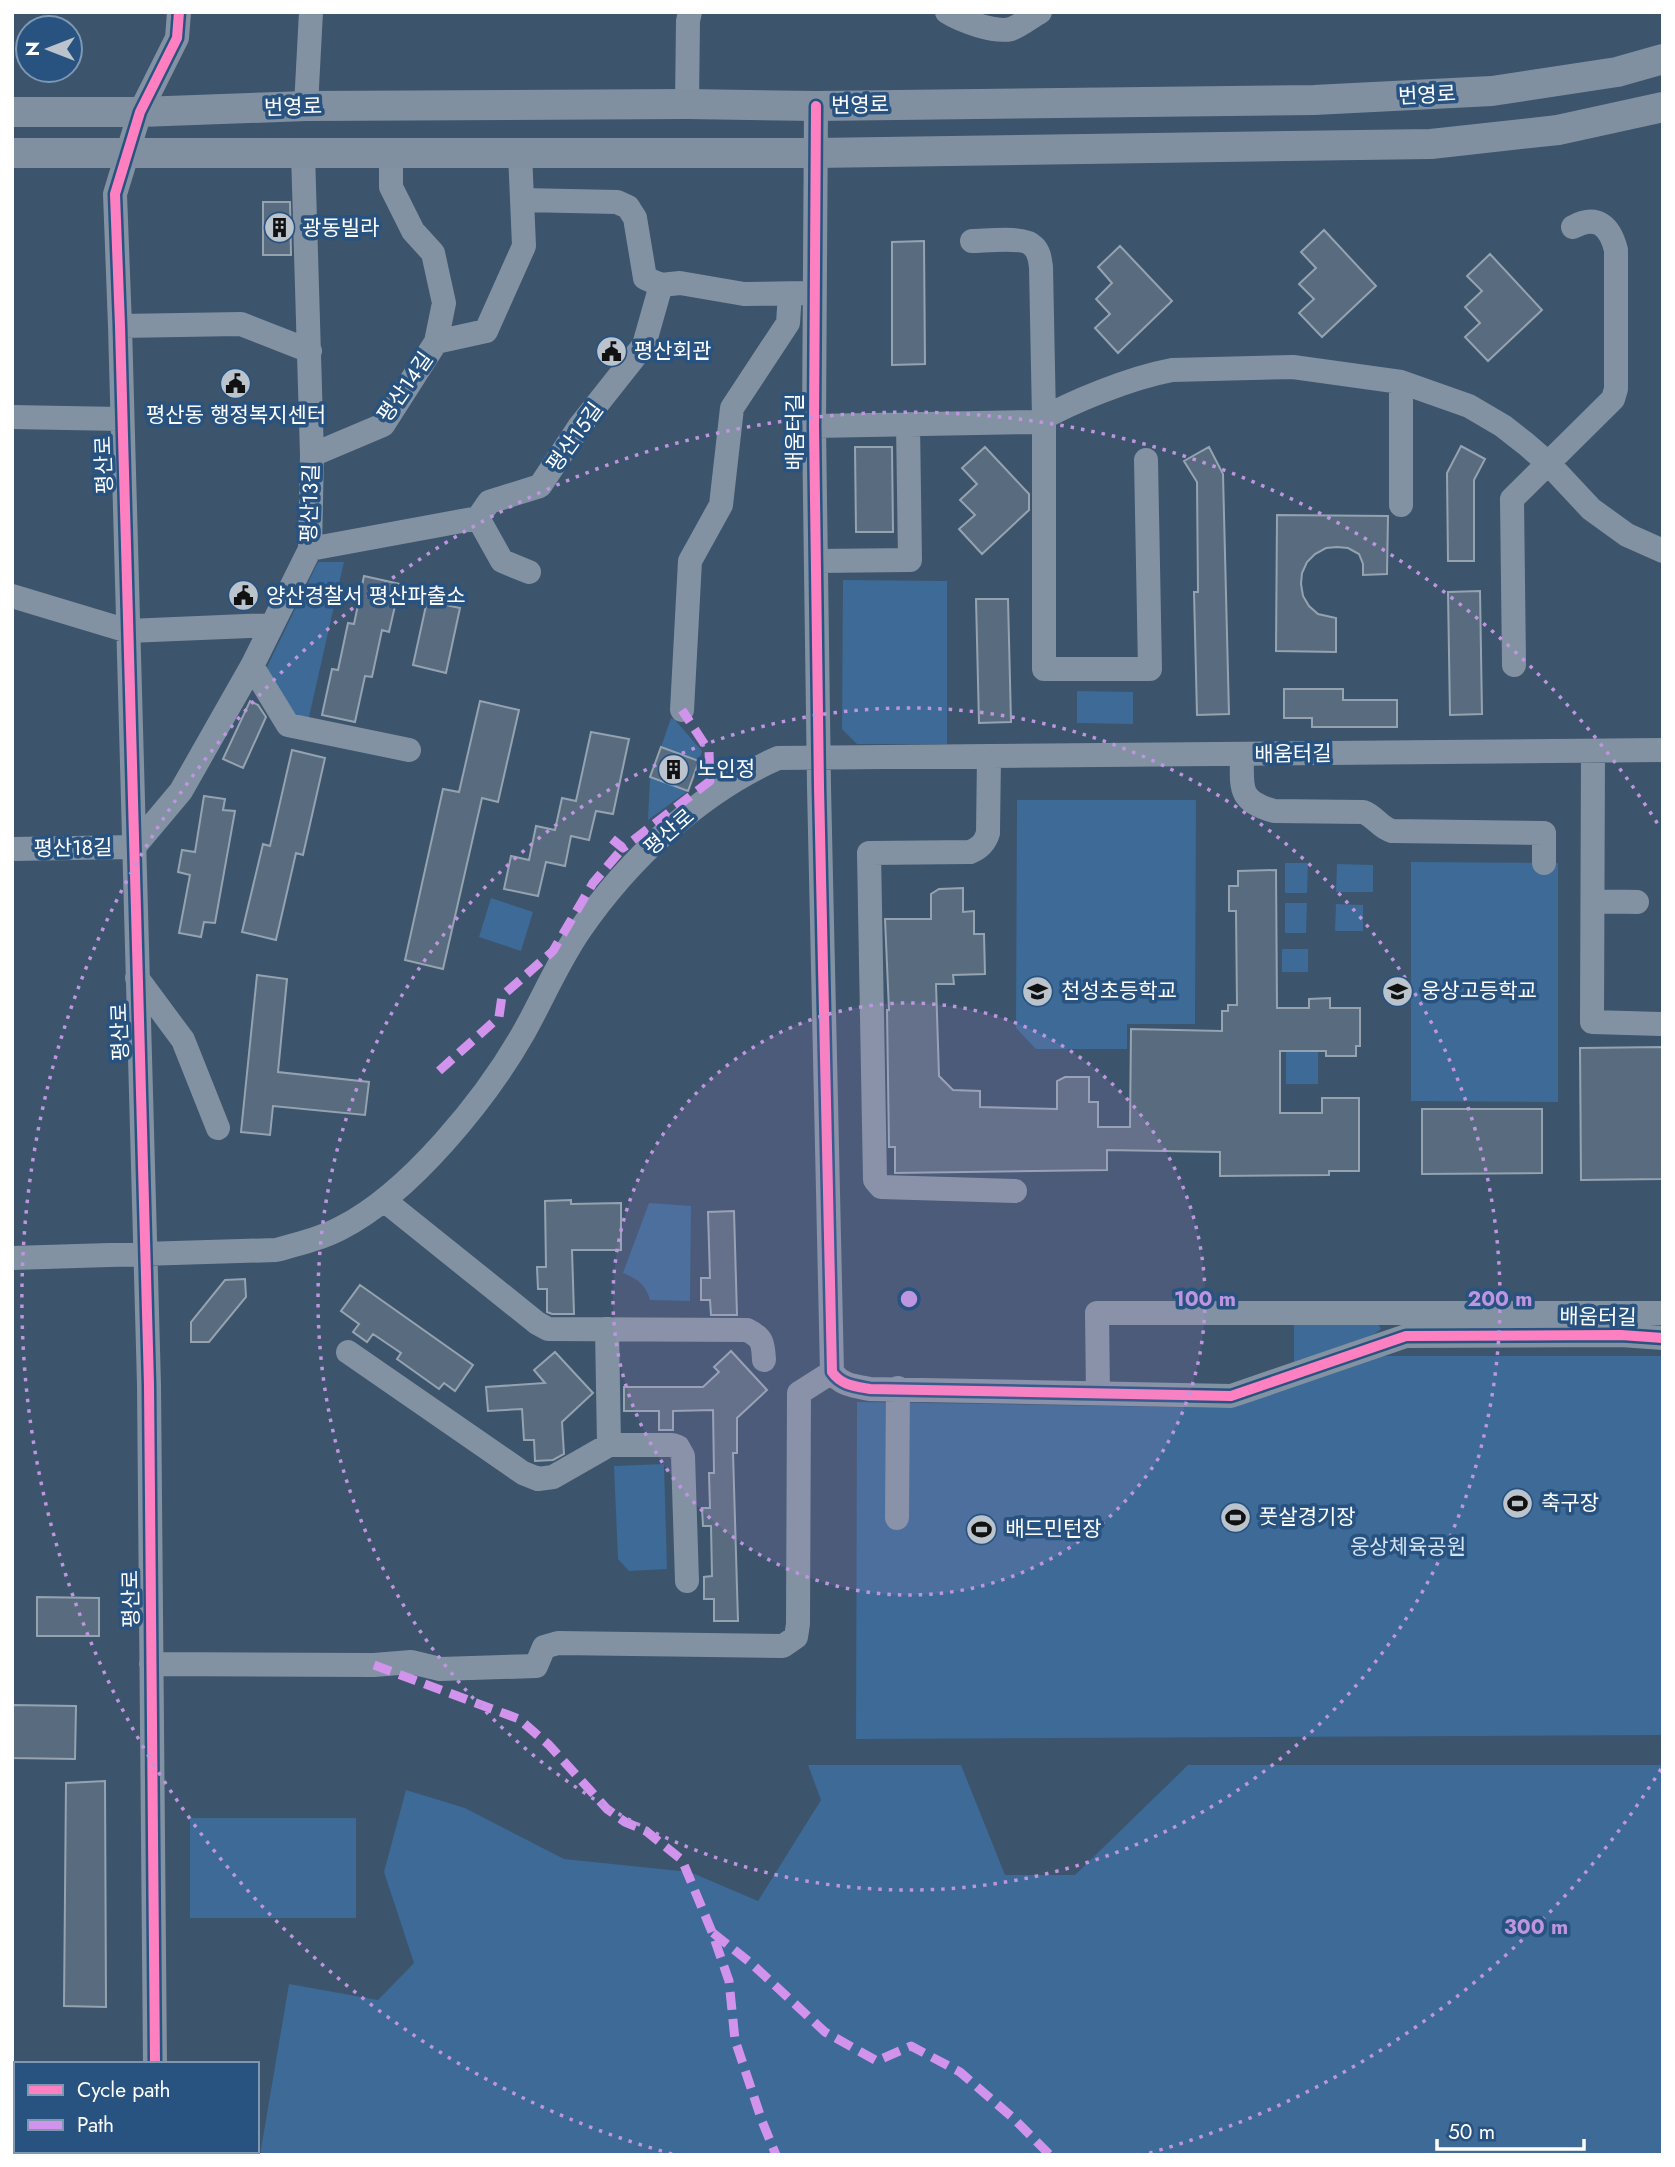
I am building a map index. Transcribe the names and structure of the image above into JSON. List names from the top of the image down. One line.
{"streets":{"main road":["번영로"],"street":["평산14길","배움터길","평산15길","평산로","평산13길","평산18길"]},"crossings":[["번영로","배움터길"],["번영로","평산로"],["평산14길","평산13길"],["배움터길","평산로"],["평산15길","평산13길"],["평산로","평산13길"],["평산로","평산18길"],["평산13길","평산18길"]],"parks":["웅상체육공원"],"places":{"building":["광동빌라","노인정"],"public building":["평산회관","평산동 행정복지센터","양산경찰서 평산파출소"],"school or university":["천성초등학교","웅상고등학교"],"sports":["축구장","풋살경기장","배드민턴장"]},"legend":["Cycle path","Path"],"scale_bar":"50 m","north":"left","rings":["100 m","200 m","300 m"]}
